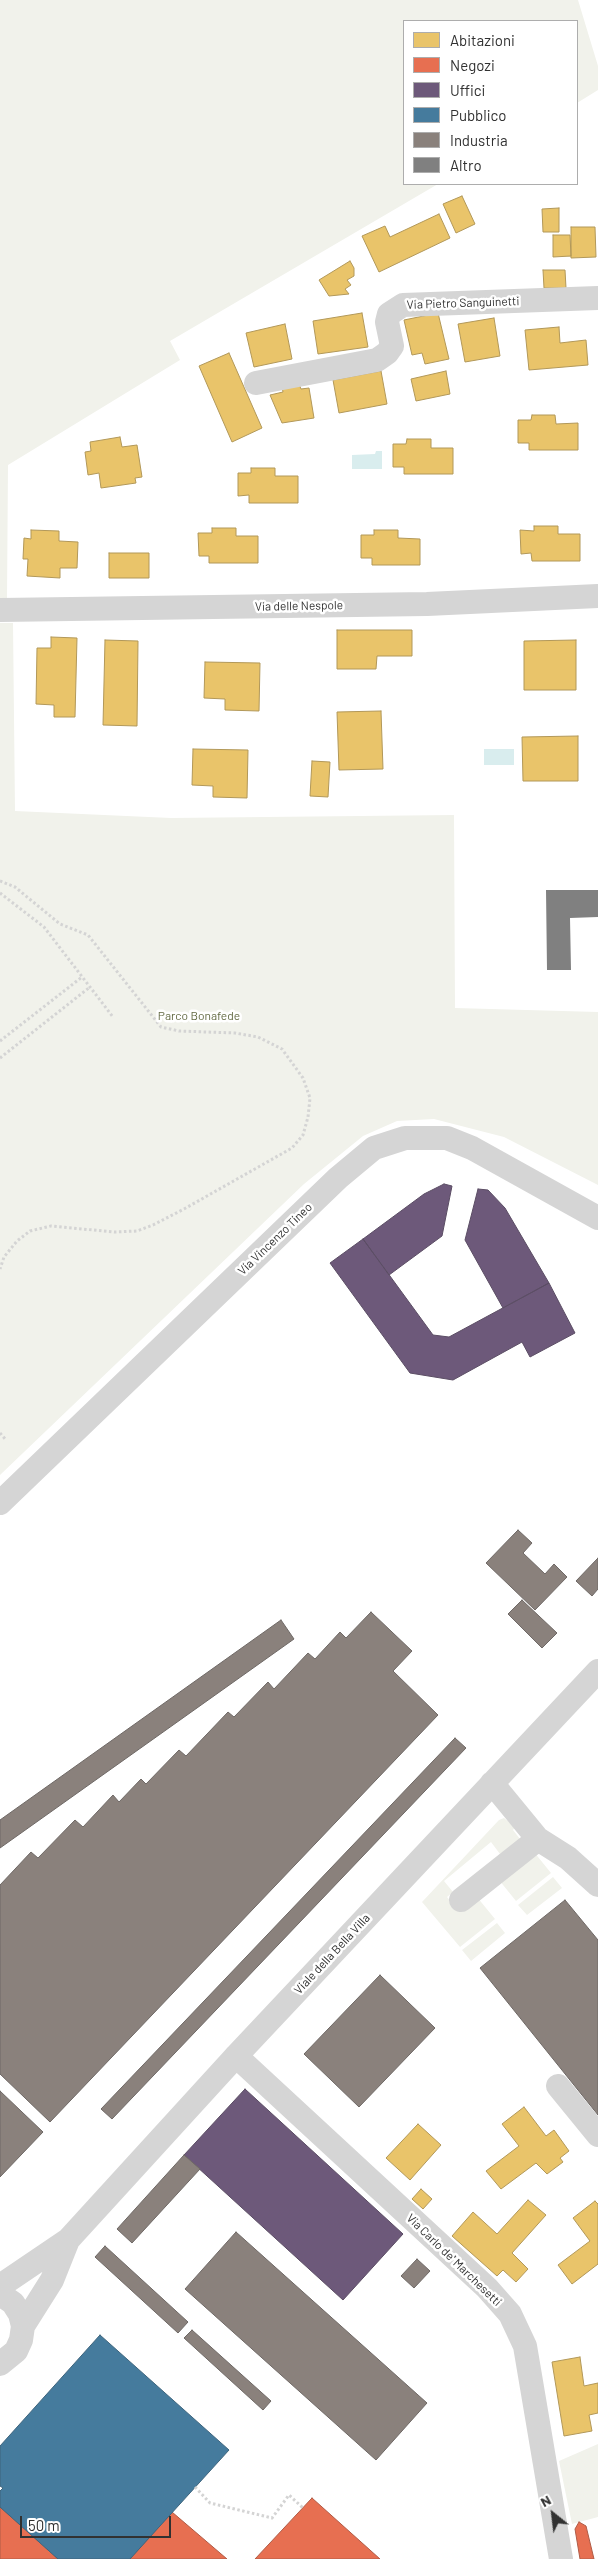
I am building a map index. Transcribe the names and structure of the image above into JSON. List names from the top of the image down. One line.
{"streets":{"street":["Via Pietro Sanguinetti","Via delle Nespole","Via Vincenzo Tineo","Viale della Bella Villa","Via Carlo de' Marchesetti"]},"crossings":[["Viale della Bella Villa","Via Carlo de' Marchesetti"]],"parks":["Parco Bonafede"],"legend":["Abitazioni","Negozi","Uffici","Pubblico","Industria","Altro"],"scale_bar":"50 m","north":"top left"}
